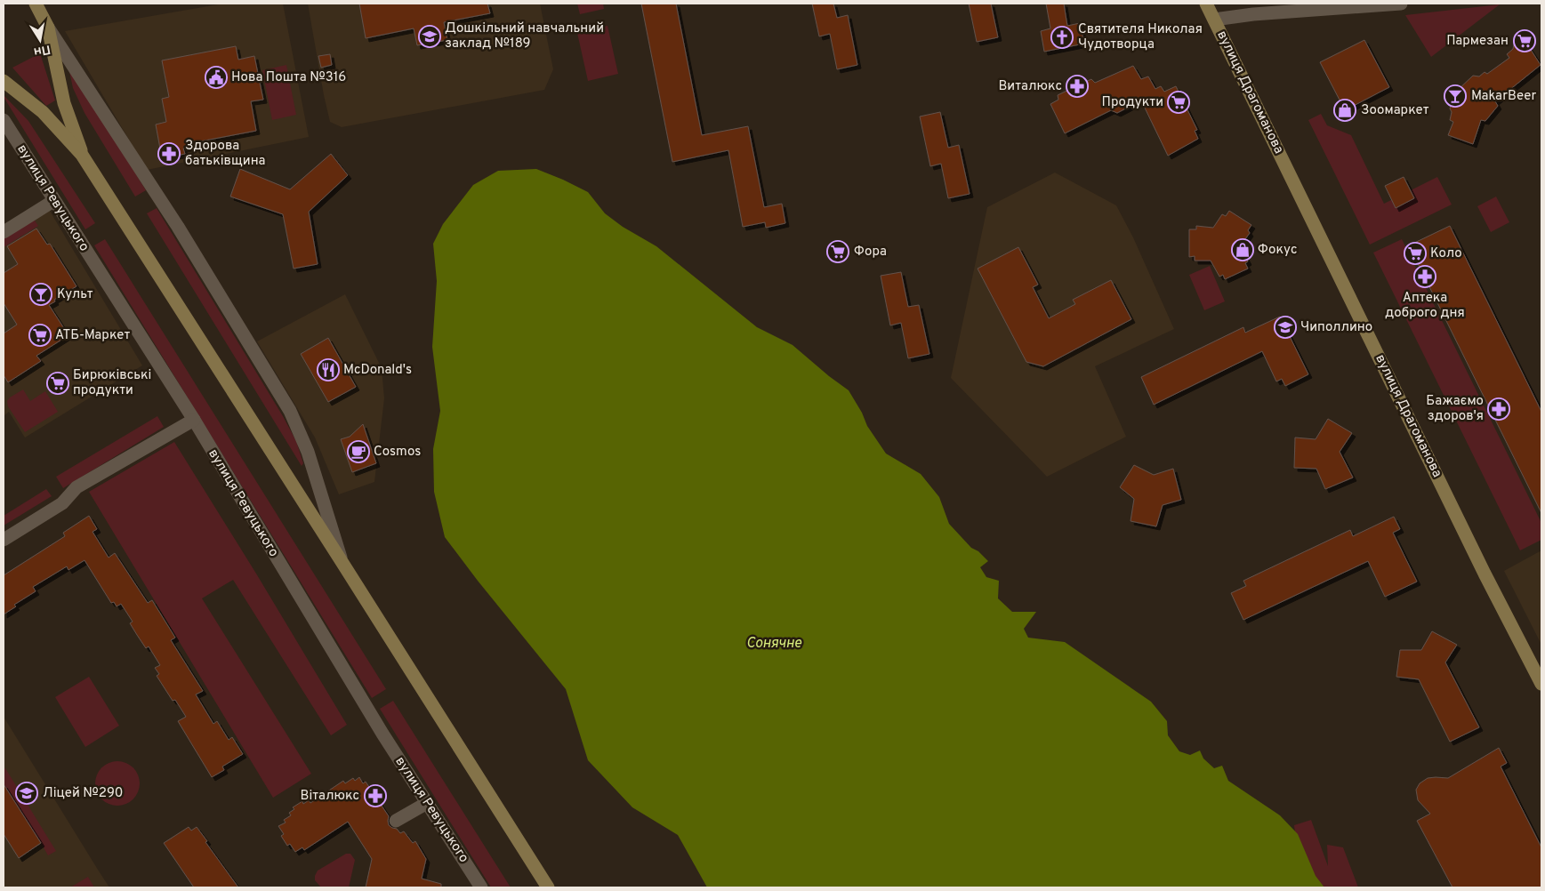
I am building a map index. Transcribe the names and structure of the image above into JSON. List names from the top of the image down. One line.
{"streets":{"street":["вулиця Драгоманова","вулиця Ревуцького"]},"water":["Сонячне"],"places":{"school or university":["Дошкільний навчальний заклад №189","Чиполлино","Ліцей №290"],"church":["Святителя Николая Чудотворца"],"supermarket":["Пармезан","Продукти","Фора","Коло","АТБ-Маркет","Бирюківські продукти"],"public building":["Нова Пошта №316"],"pharmacy":["Виталюкс","Здорова батьківщина","Аптека доброго дня","Бажаємо здоров'я","Віталюкс"],"bar":["MakarBeer","Культ"],"shop":["Зоомаркет","Фокус"],"restaurant":["McDonald's"],"cafe":["Cosmos"]},"north":"bottom"}
